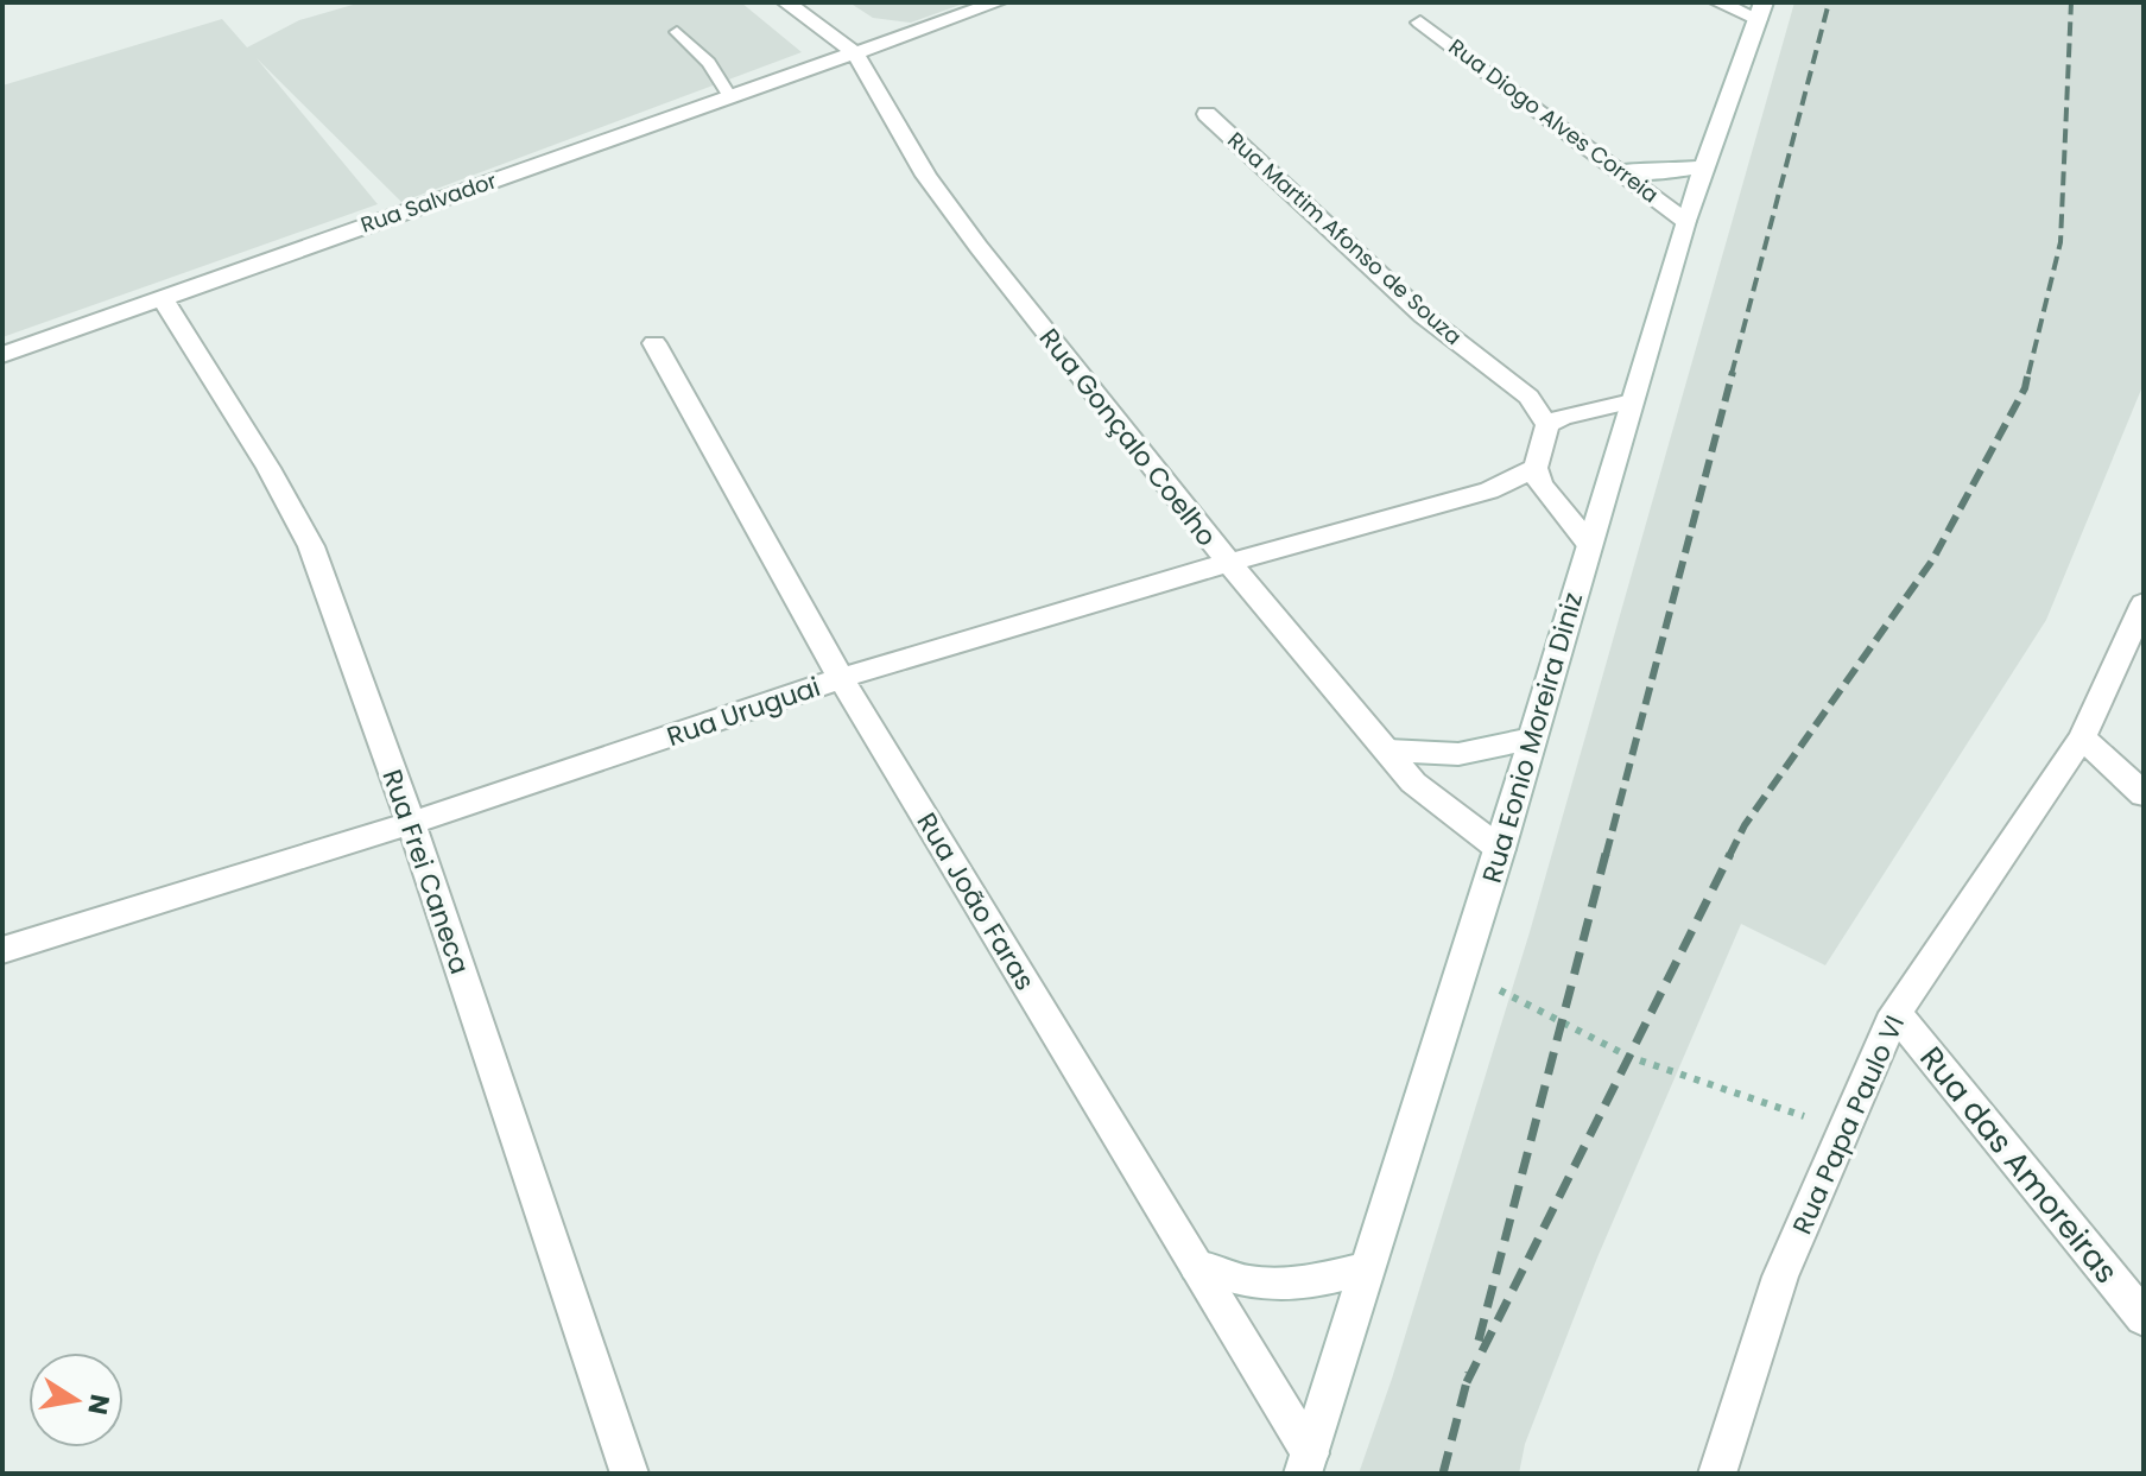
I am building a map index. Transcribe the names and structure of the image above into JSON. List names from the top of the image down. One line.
{"streets":{"street":["Rua Diogo Alves Correia","Rua Salvador","Rua Martim Afonso de Souza","Rua Gonçalo Coelho","Rua Uruguai","Rua Eonio Moreira Diniz","Rua Frei Caneca","Rua João Faras","Rua Papa Paulo VI","Rua das Amoreiras"]},"crossings":[["Rua Diogo Alves Correia","Rua Eonio Moreira Diniz"],["Rua Salvador","Rua Gonçalo Coelho"],["Rua Salvador","Rua Frei Caneca"],["Rua Gonçalo Coelho","Rua Uruguai"],["Rua Gonçalo Coelho","Rua Eonio Moreira Diniz"],["Rua Uruguai","Rua Frei Caneca"],["Rua Uruguai","Rua João Faras"],["Rua Eonio Moreira Diniz","Rua João Faras"],["Rua Papa Paulo VI","Rua das Amoreiras"]],"north":"right"}
